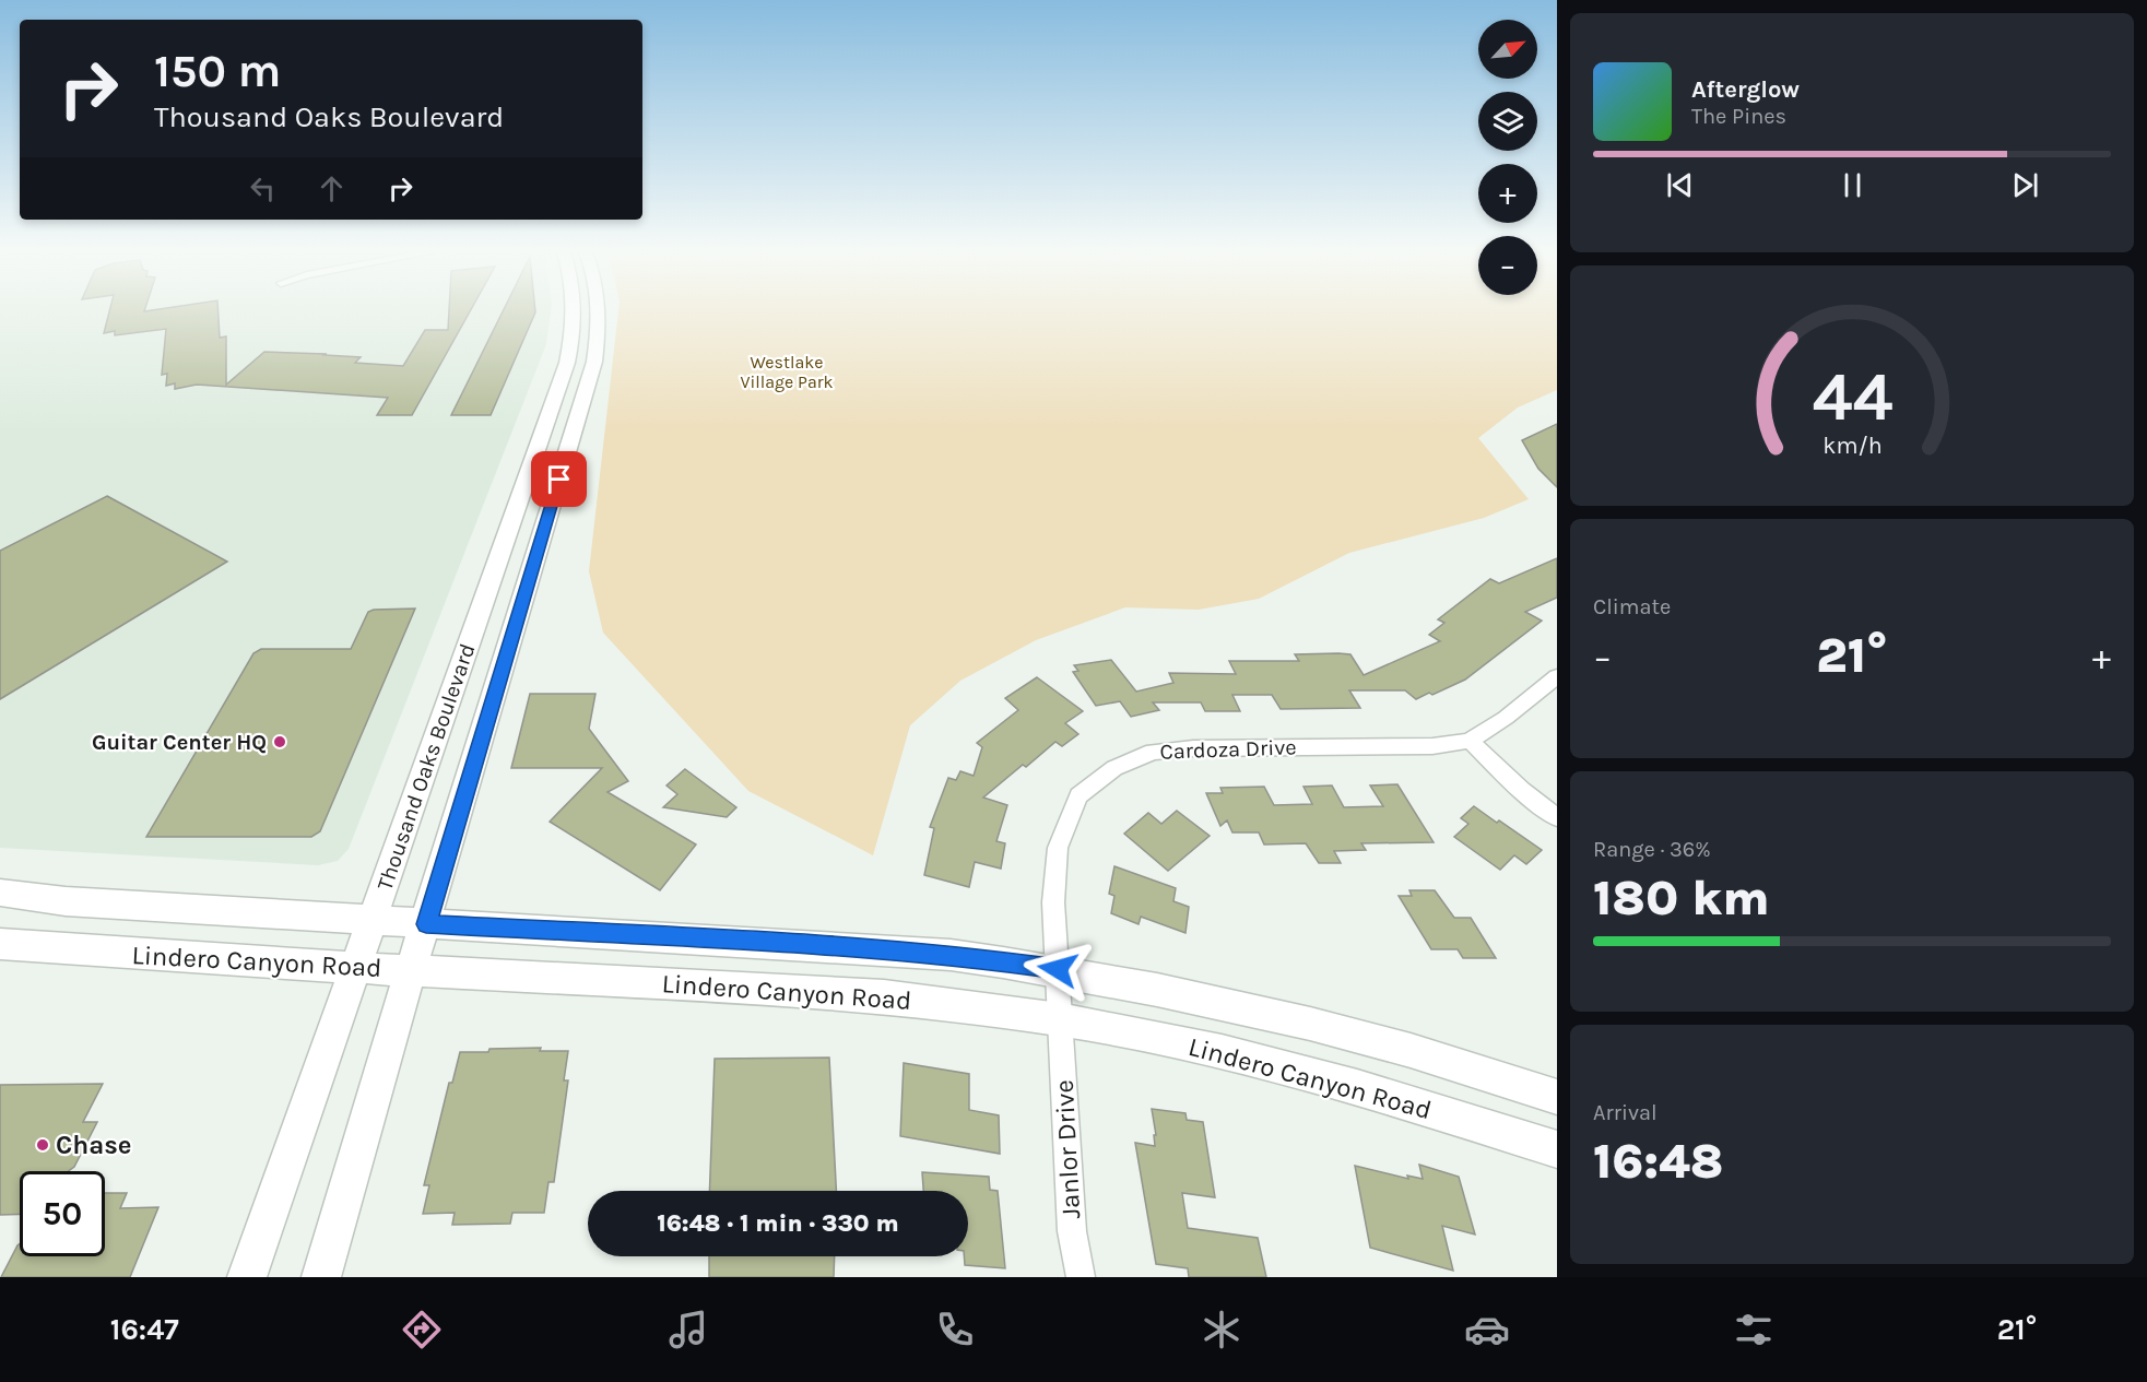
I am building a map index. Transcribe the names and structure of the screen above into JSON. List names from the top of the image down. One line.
{"streets":{"main road":["Thousand Oaks Boulevard","Lindero Canyon Road"],"street":["Cardoza Drive","Janlor Drive"]},"crossings":[["Cardoza Drive","Lindero Canyon Road"],["Cardoza Drive","Janlor Drive"],["Thousand Oaks Boulevard","Lindero Canyon Road"],["Lindero Canyon Road","Janlor Drive"]],"parks":["Westlake Village Park"],"places":["Guitar Center HQ","Chase"],"north":"top right","page":{"map_buttons":["+","−"],"turn":["150 m","Thousand Oaks Boulevard"],"song":["Afterglow","The Pines"],"tile":["Climate",["Range · 36%","180 km"],["Arrival","16:48"]],"heat":["−","21°","+"],"limit":"50","trip":"16:48 · 1 min · 330 m","tabs":["16:47","21°"],"gauge":["44","km/h"]}}
